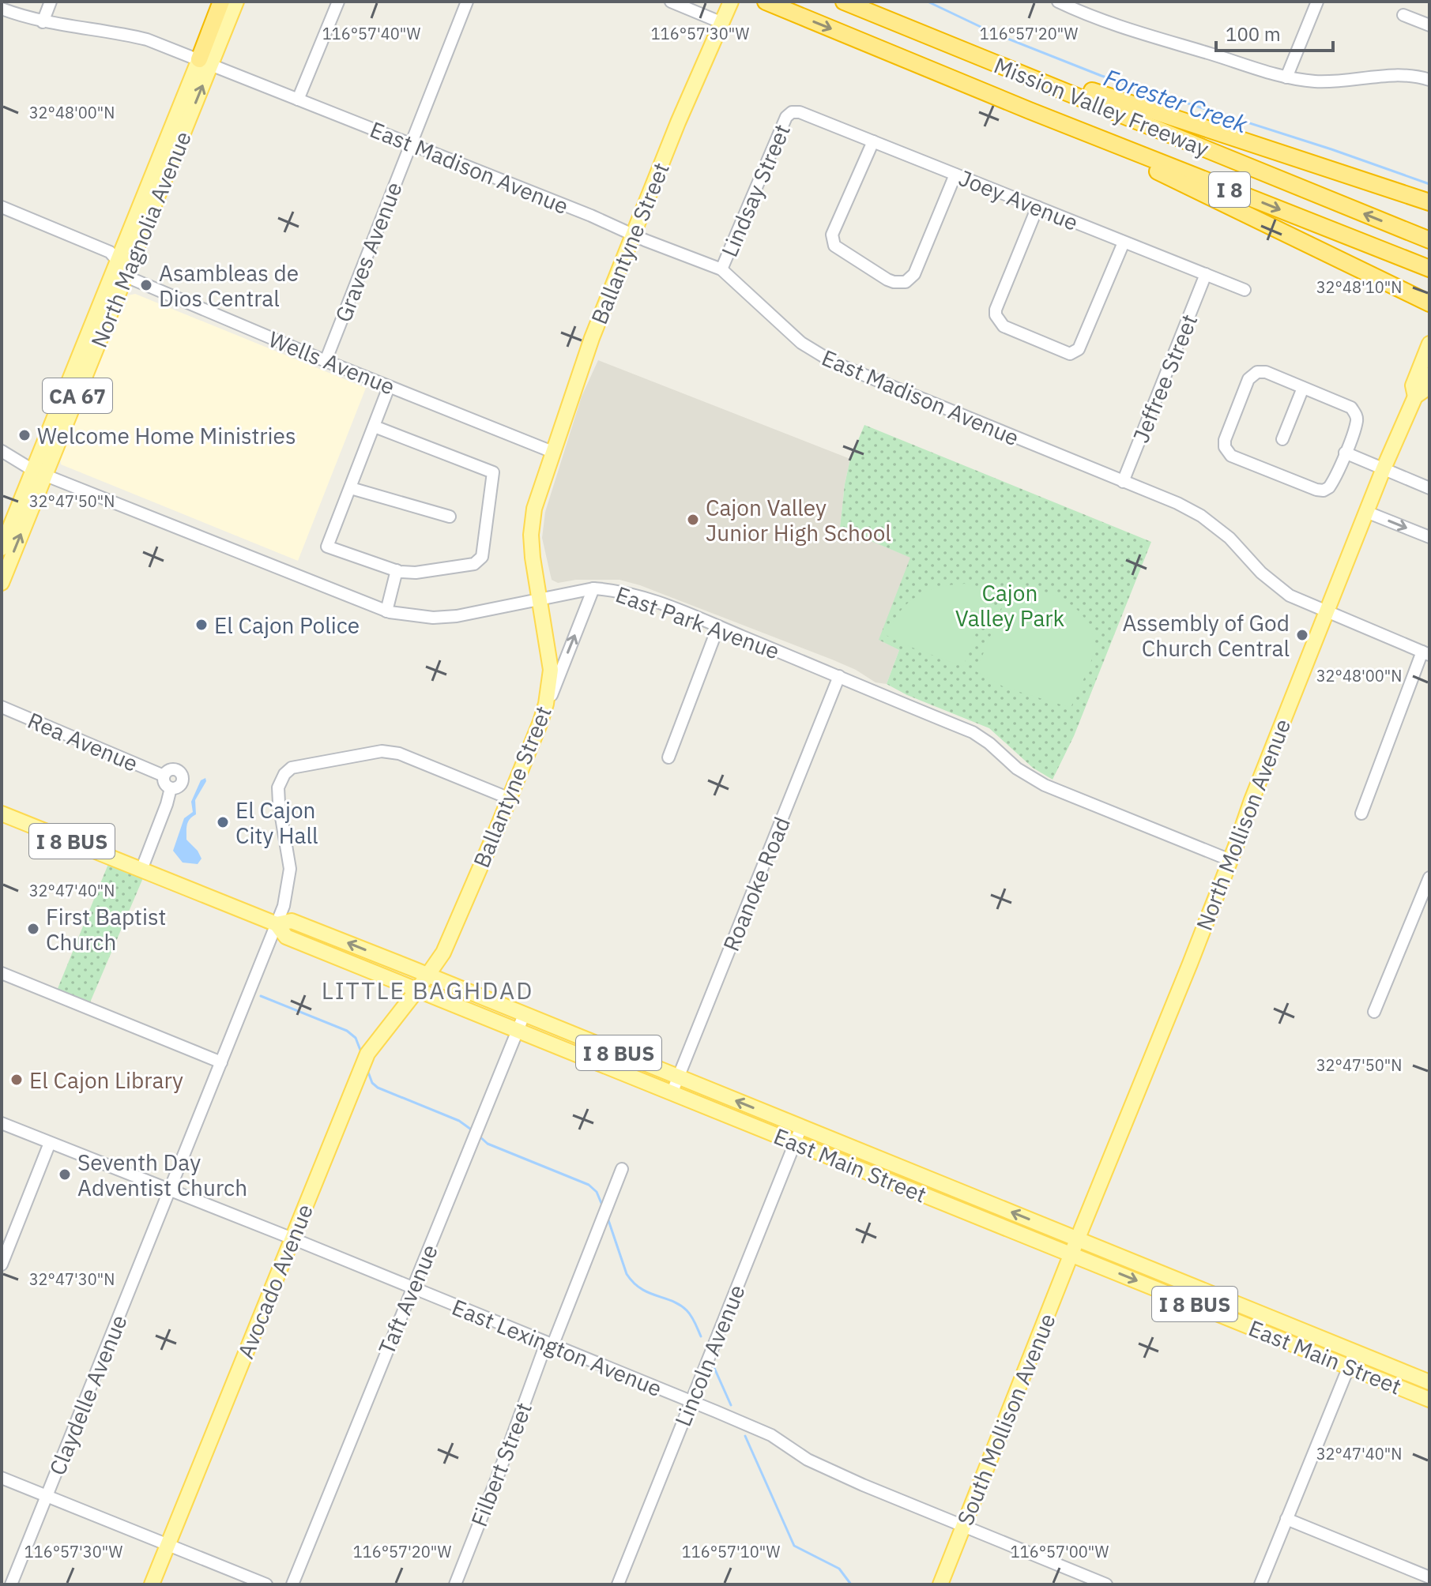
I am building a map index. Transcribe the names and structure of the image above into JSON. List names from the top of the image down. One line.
{"streets":{"highway":["Mission Valley Freeway","I 8","North Magnolia Avenue"],"main road":["Ballantyne Street","CA 67","North Mollison Avenue","I 8 BUS","East Main Street","Avocado Avenue","South Mollison Avenue"],"street":["East Madison Avenue","Lindsay Street","Joey Avenue","Graves Avenue","Wells Avenue","Jeffree Street","East Park Avenue","Rea Avenue","Roanoke Road","Taft Avenue","East Lexington Avenue","Lincoln Avenue","Claydelle Avenue","Filbert Street"]},"crossings":[["East Madison Avenue","Lindsay Street"],["East Madison Avenue","North Magnolia Avenue"],["East Madison Avenue","Ballantyne Street"],["East Madison Avenue","Graves Avenue"],["East Madison Avenue","Jeffree Street"],["East Madison Avenue","North Mollison Avenue"],["Lindsay Street","Joey Avenue"],["Joey Avenue","Jeffree Street"],["North Magnolia Avenue","Wells Avenue"],["North Magnolia Avenue","East Park Avenue"],["Ballantyne Street","Wells Avenue"],["Ballantyne Street","East Park Avenue"],["Ballantyne Street","East Main Street"],["Ballantyne Street","Avocado Avenue"],["Ballantyne Street","Claydelle Avenue"],["Graves Avenue","Wells Avenue"],["East Park Avenue","North Mollison Avenue"],["East Park Avenue","Roanoke Road"],["North Mollison Avenue","East Main Street"],["North Mollison Avenue","South Mollison Avenue"],["Roanoke Road","East Main Street"],["East Main Street","Avocado Avenue"],["East Main Street","Taft Avenue"],["East Main Street","Lincoln Avenue"],["East Main Street","Claydelle Avenue"],["East Main Street","South Mollison Avenue"],["Avocado Avenue","East Lexington Avenue"],["Taft Avenue","East Lexington Avenue"],["East Lexington Avenue","Lincoln Avenue"],["East Lexington Avenue","Claydelle Avenue"],["East Lexington Avenue","South Mollison Avenue"],["East Lexington Avenue","Filbert Street"]],"districts":["LITTLE BAGHDAD"],"water":["Forester Creek"],"parks":["Cajon Valley Park"],"places":["Asambleas de Dios Central","Welcome Home Ministries","Cajon Valley Junior High School","El Cajon Police","Assembly of God Church Central","El Cajon City Hall","First Baptist Church","El Cajon Library","Seventh Day Adventist Church"],"scale_bar":"100 m","coordinates":["116°57'40\"W","116°57'30\"W","116°57'20\"W","32°48'00\"N","32°48'10\"N","32°47'50\"N","32°47'40\"N","32°47'30\"N","116°57'10\"W","116°57'00\"W"]}
